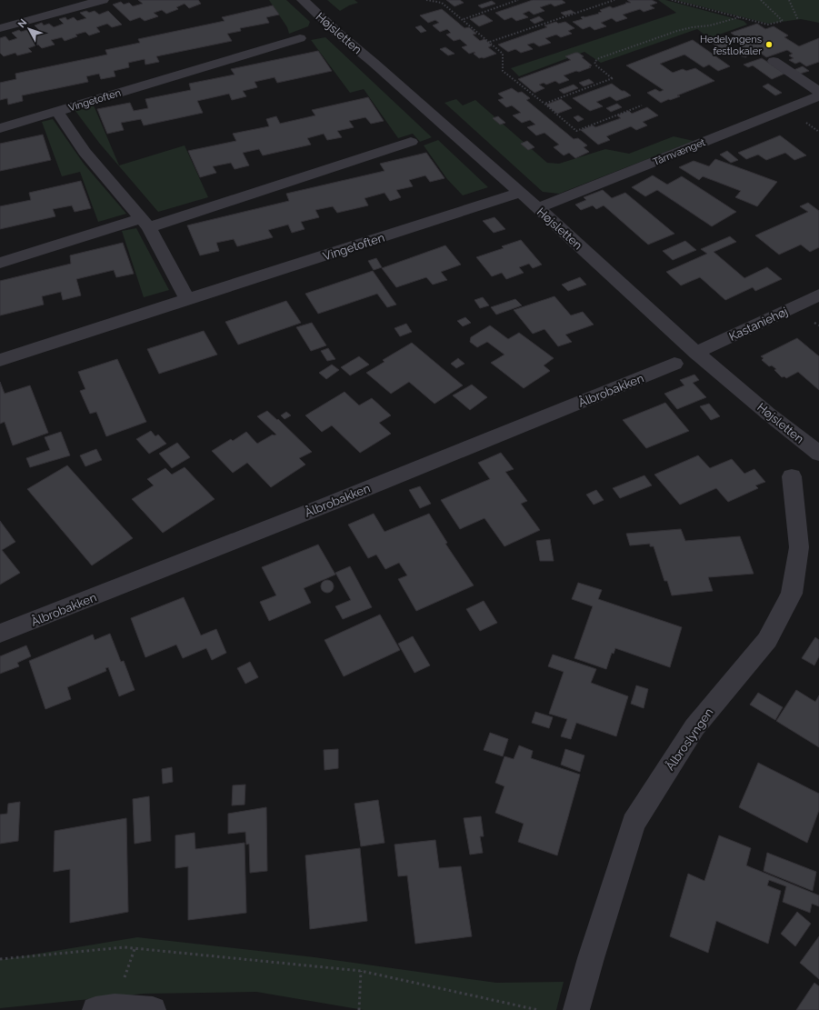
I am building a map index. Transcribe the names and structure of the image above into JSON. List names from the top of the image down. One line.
{"streets":{"street":["Højsletten","Vingetoften","Tårnvænget","Kastaniehøj","Ålbrobakken","Ålbroslyngen"]},"crossings":[["Højsletten","Vingetoften"],["Højsletten","Tårnvænget"],["Højsletten","Kastaniehøj"]],"places":["Hedelyngens festlokaler"],"north":"top left"}
